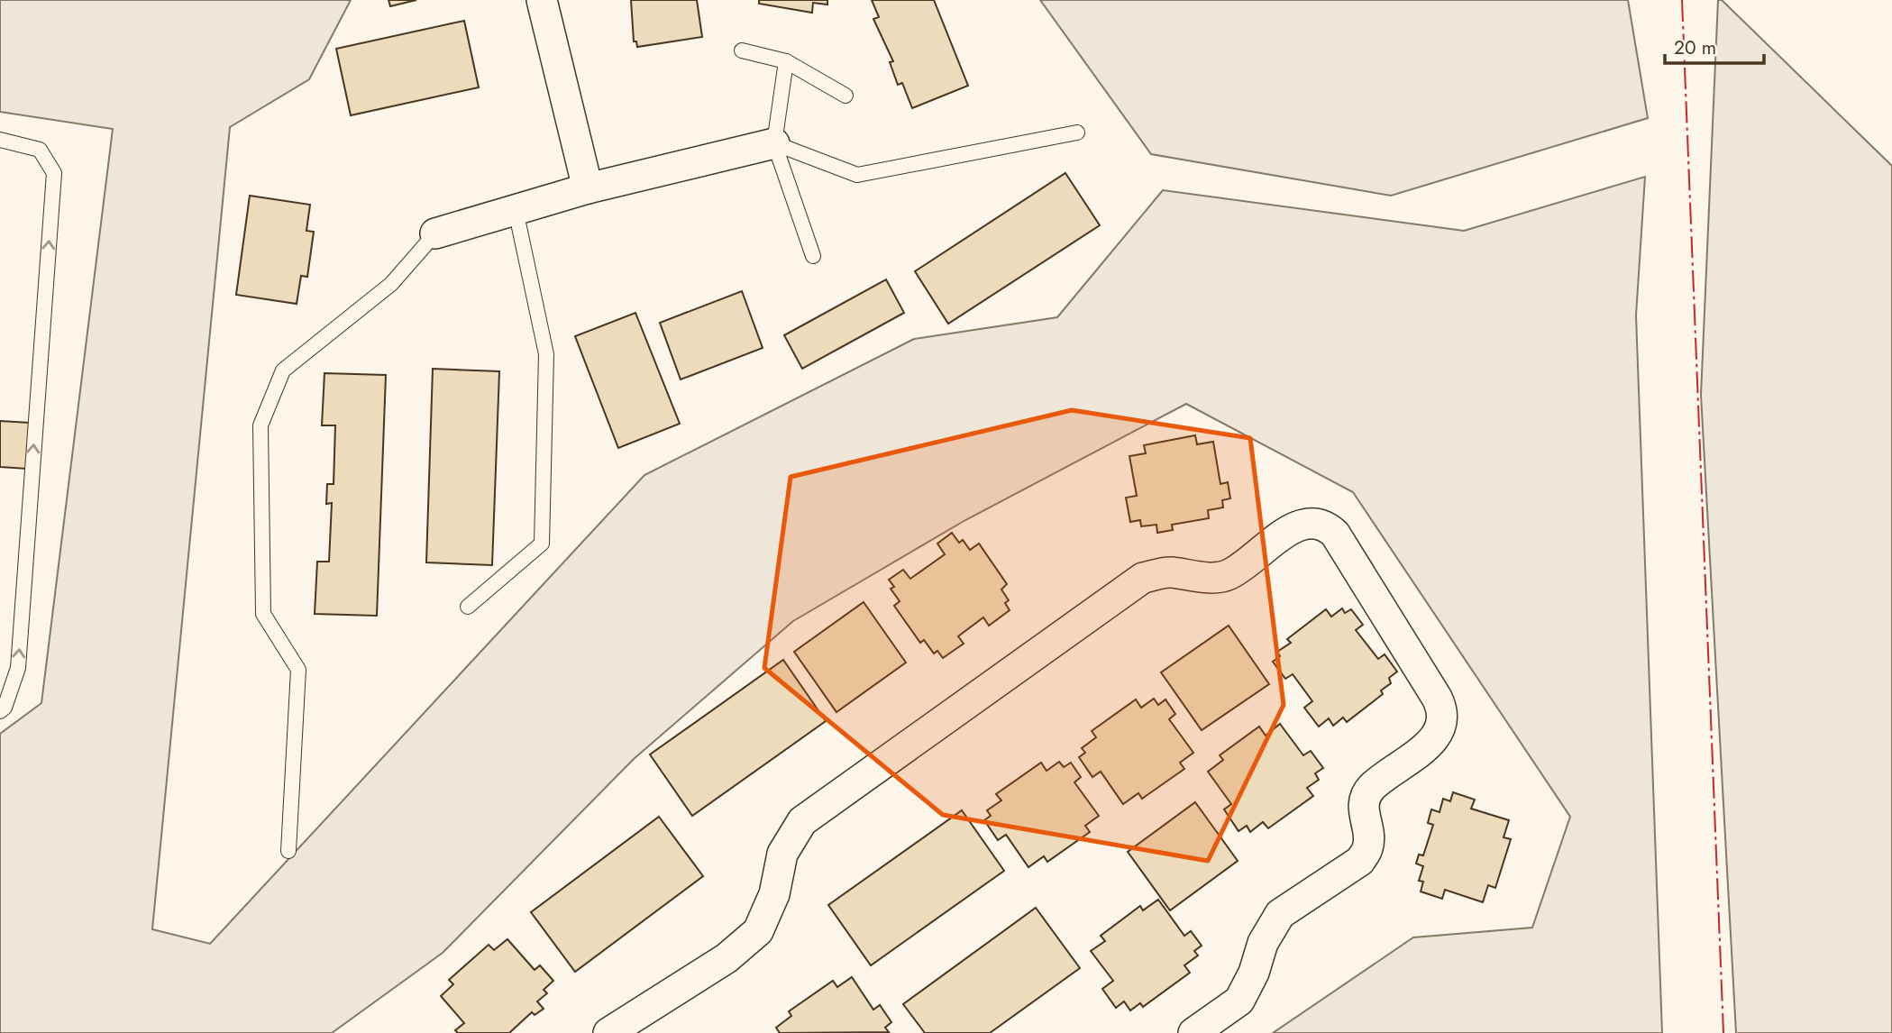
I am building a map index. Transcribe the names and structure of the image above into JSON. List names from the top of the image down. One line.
{"scale_bar":"20 m"}
